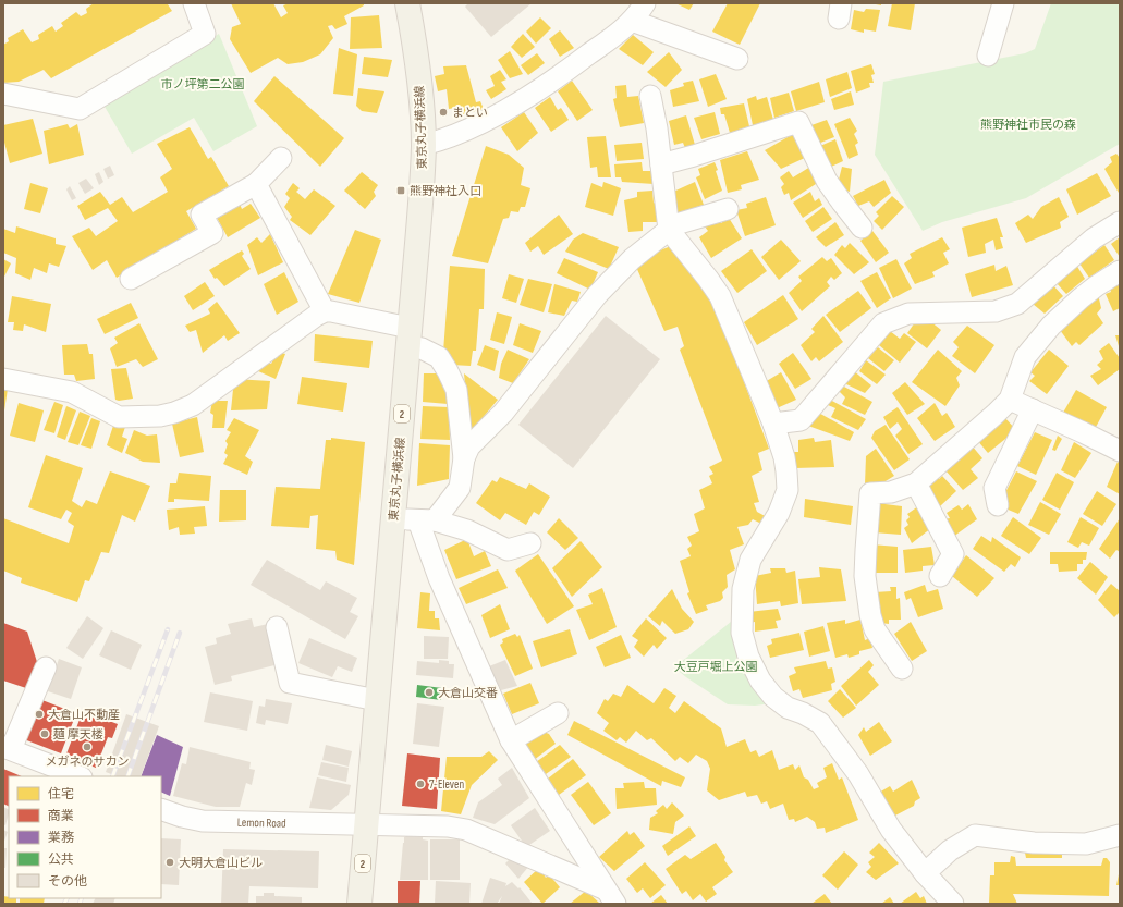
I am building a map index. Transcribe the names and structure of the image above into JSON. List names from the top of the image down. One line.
{"streets":{"main road":["東京丸子横浜線","2"],"street":["Lemon Road"]},"crossings":[["東京丸子横浜線","Lemon Road"]],"parks":["市ノ坪第二公園","熊野神社市民の森","大豆戸堀上公園"],"places":{"other":["まとい","大倉山交番","大倉山不動産","麺 摩天楼","メガネのサカン","7-Eleven","大明大倉山ビル"],"transit":["熊野神社入口"]},"legend":["住宅","商業","業務","公共","その他"]}
